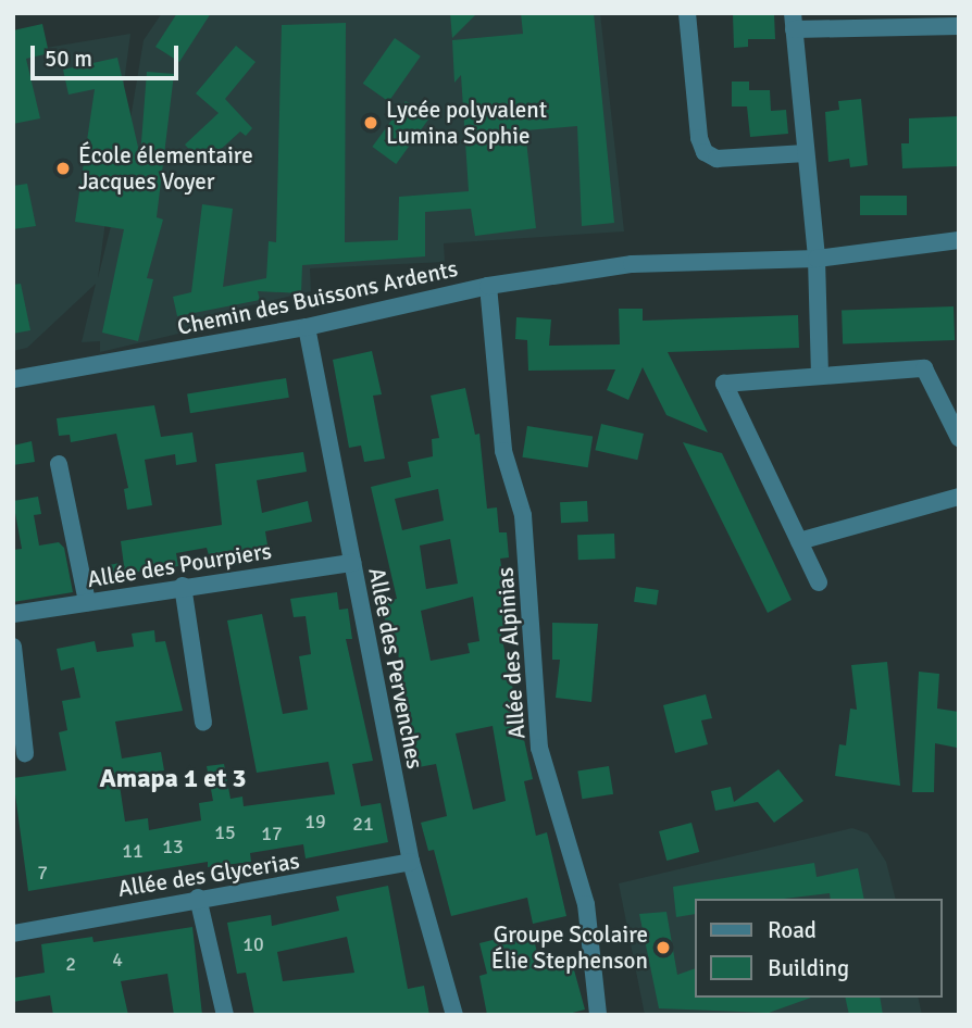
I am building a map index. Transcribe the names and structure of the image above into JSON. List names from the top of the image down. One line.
{"streets":{"street":["Chemin des Buissons Ardents","Allée des Pourpiers","Allée des Alpinias","Allée des Pervenches","Allée des Glycerias"]},"crossings":[["Chemin des Buissons Ardents","Allée des Alpinias"],["Chemin des Buissons Ardents","Allée des Pervenches"],["Allée des Pourpiers","Allée des Pervenches"],["Allée des Pervenches","Allée des Glycerias"]],"districts":["Amapa 1 et 3"],"places":["Lycée polyvalent Lumina Sophie","École élementaire Jacques Voyer","Groupe Scolaire Élie Stephenson"],"house_numbers":["19","21","15","17","13","11","7","10","4","2"],"legend":["Road","Building"],"scale_bar":"50 m"}
